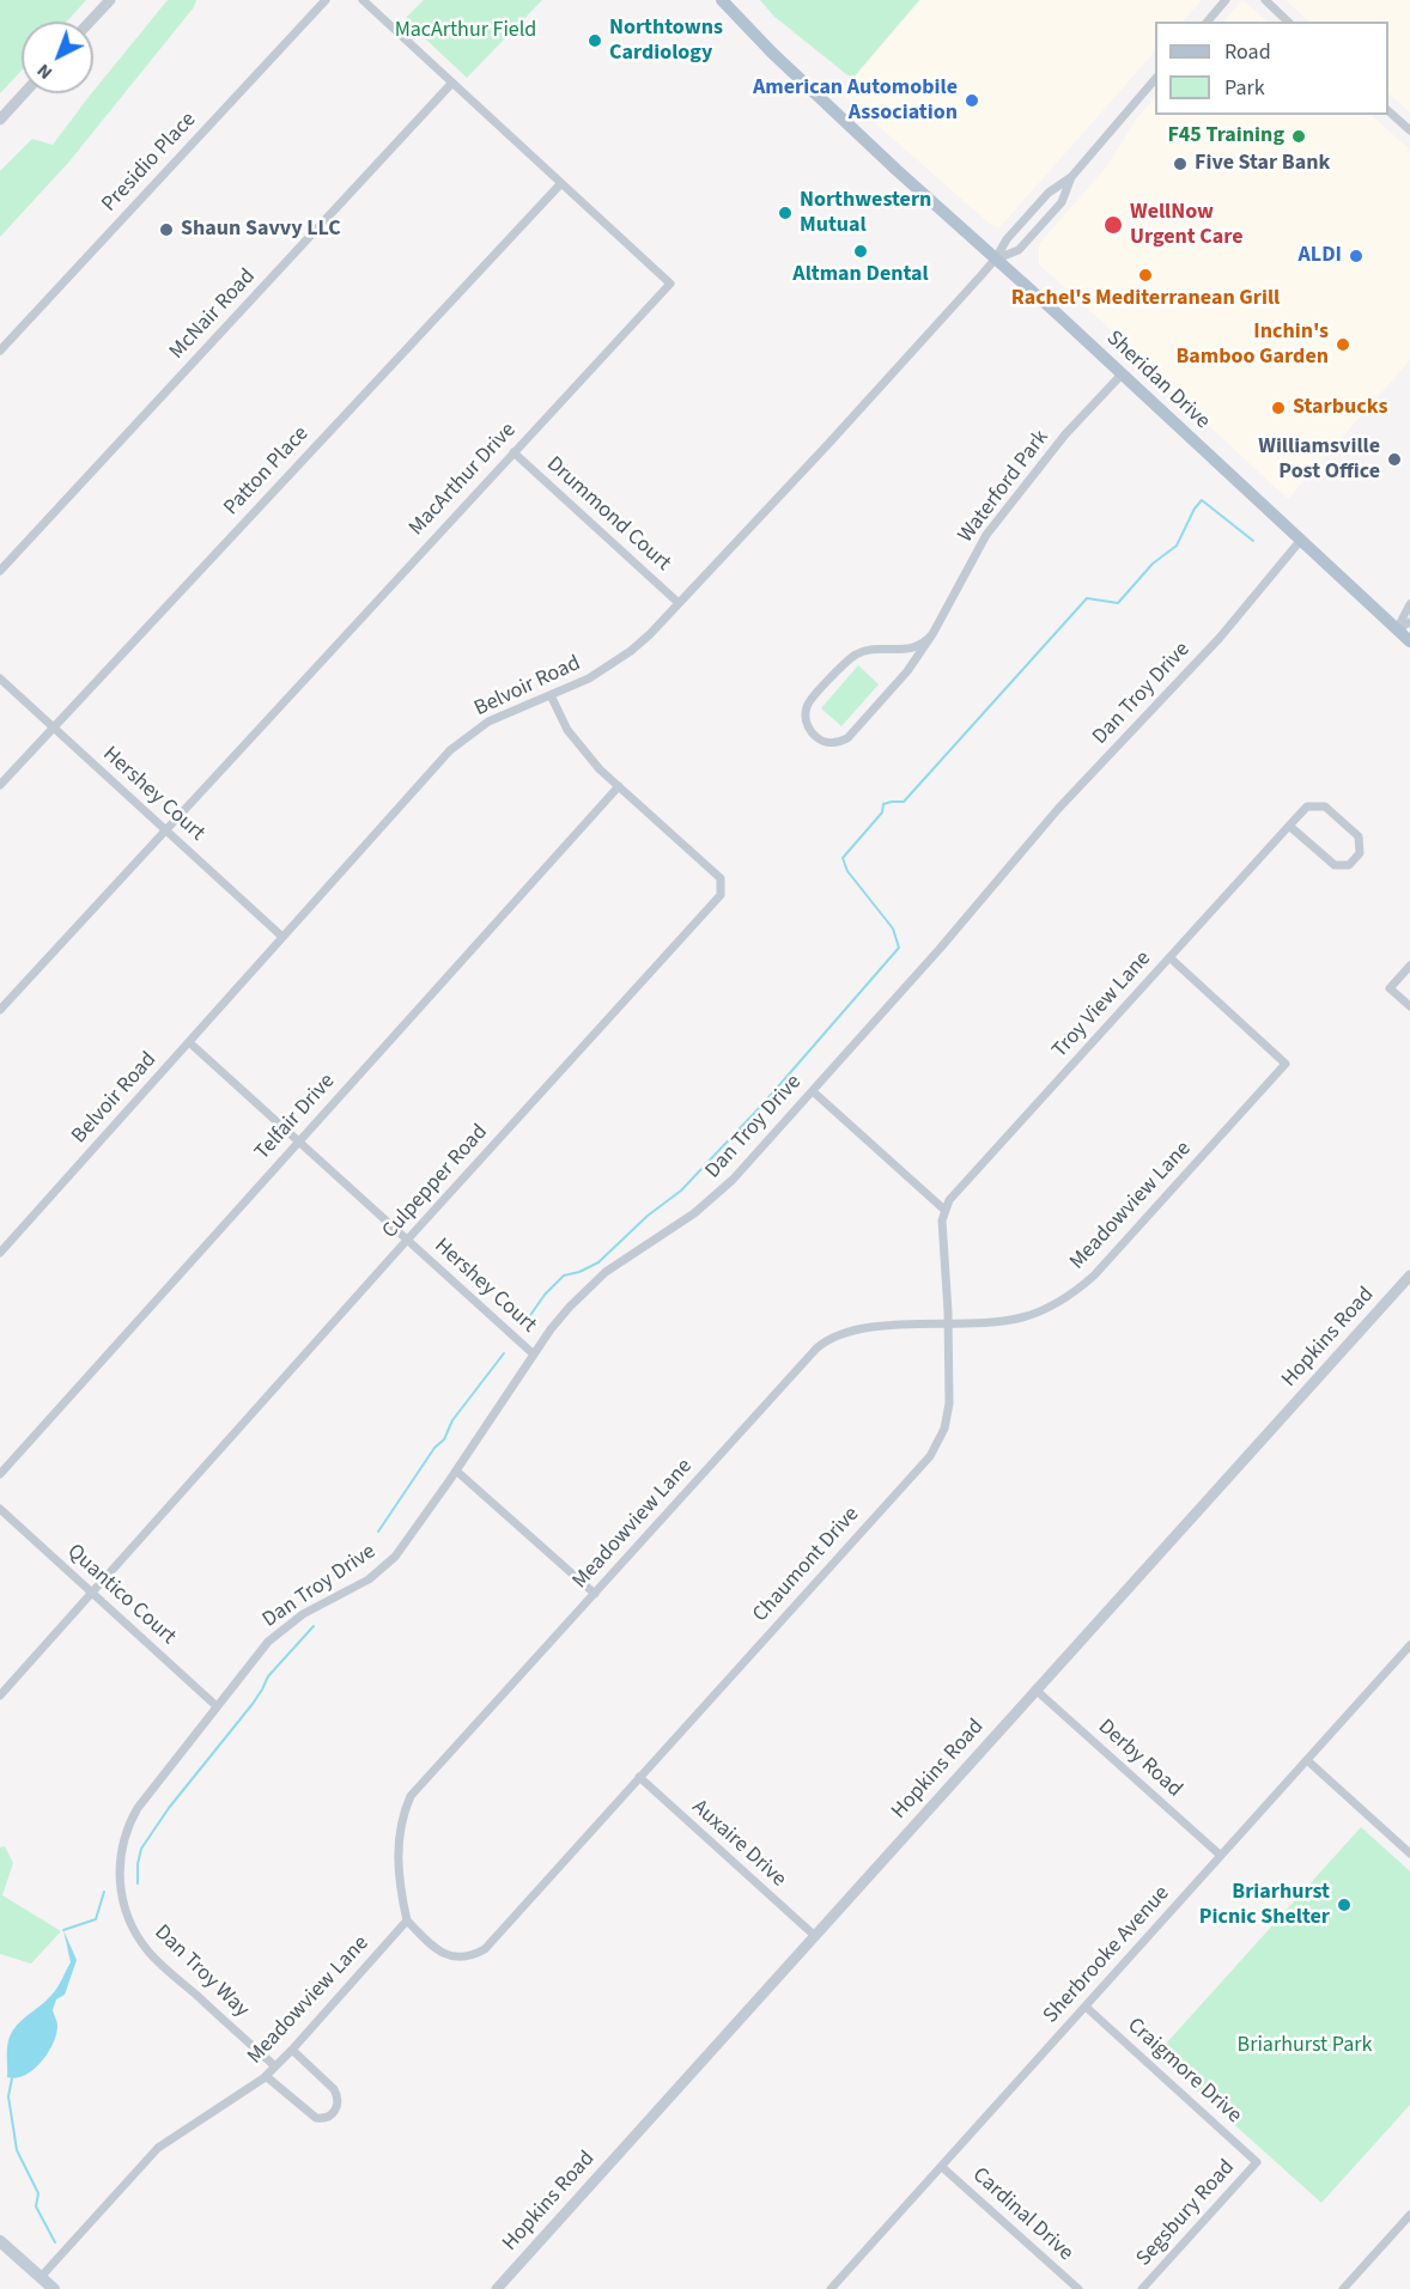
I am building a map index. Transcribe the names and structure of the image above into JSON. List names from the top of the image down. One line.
{"streets":{"main road":["Sheridan Drive"],"street":["Presidio Place","McNair Road","Patton Place","MacArthur Drive","Waterford Park","Drummond Court","Belvoir Road","Dan Troy Drive","Hershey Court","Troy View Lane","Telfair Drive","Culpepper Road","Meadowview Lane","Hopkins Road","Chaumont Drive","Quantico Court","Derby Road","Auxaire Drive","Sherbrooke Avenue","Dan Troy Way","Craigmore Drive","Segsbury Road","Cardinal Drive"]},"crossings":[["McNair Road","MacArthur Drive"],["Sheridan Drive","Waterford Park"],["Sheridan Drive","Belvoir Road"],["Sheridan Drive","Dan Troy Drive"],["Patton Place","MacArthur Drive"],["Patton Place","Hershey Court"],["MacArthur Drive","Drummond Court"],["MacArthur Drive","Hershey Court"],["Drummond Court","Belvoir Road"],["Belvoir Road","Hershey Court"],["Belvoir Road","Culpepper Road"],["Dan Troy Drive","Hershey Court"],["Dan Troy Drive","Quantico Court"],["Dan Troy Drive","Dan Troy Way"],["Hershey Court","Telfair Drive"],["Hershey Court","Culpepper Road"],["Troy View Lane","Meadowview Lane"],["Troy View Lane","Chaumont Drive"],["Telfair Drive","Culpepper Road"],["Culpepper Road","Quantico Court"],["Meadowview Lane","Chaumont Drive"],["Meadowview Lane","Dan Troy Way"],["Hopkins Road","Derby Road"],["Hopkins Road","Auxaire Drive"],["Chaumont Drive","Auxaire Drive"],["Quantico Court","Dan Troy Way"],["Derby Road","Sherbrooke Avenue"],["Sherbrooke Avenue","Craigmore Drive"],["Sherbrooke Avenue","Cardinal Drive"],["Craigmore Drive","Segsbury Road"]],"parks":["MacArthur Field","Briarhurst Park"],"places":["Northtowns Cardiology","American Automobile Association","F45 Training","Five Star Bank","Northwestern Mutual","WellNow Urgent Care","Shaun Savvy LLC","Altman Dental","ALDI","Rachel's Mediterranean Grill","Inchin's Bamboo Garden","Starbucks","Williamsville Post Office","Briarhurst Picnic Shelter"],"legend":["Road","Park"],"north":"bottom left"}
